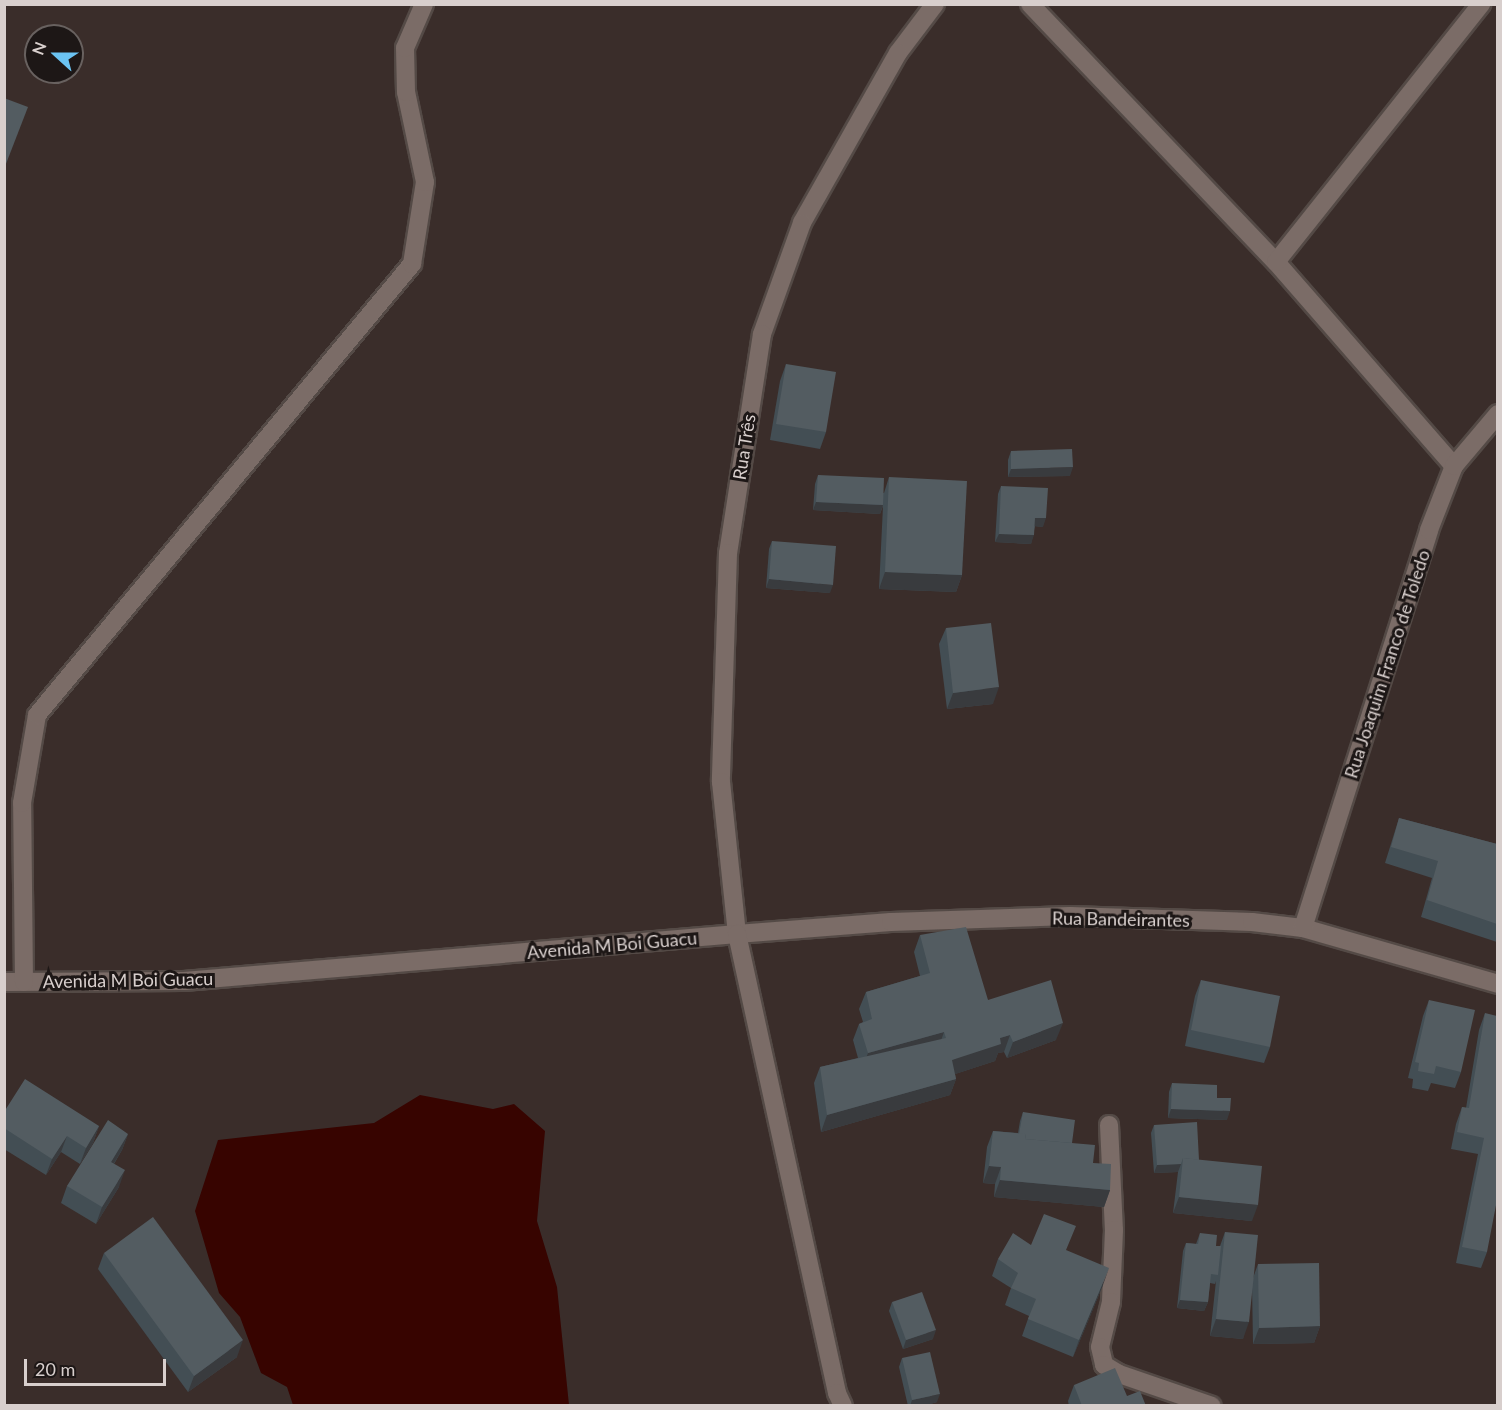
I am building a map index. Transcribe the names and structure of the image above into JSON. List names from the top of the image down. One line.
{"streets":{"street":["Rua Três","Rua Joaquim Franco de Toledo","Rua Bandeirantes","Avenida M Boi Guacu"]},"crossings":[["Rua Três","Rua Bandeirantes"],["Rua Três","Avenida M Boi Guacu"],["Rua Joaquim Franco de Toledo","Rua Bandeirantes"],["Rua Bandeirantes","Avenida M Boi Guacu"]],"scale_bar":"20 m","north":"left"}
